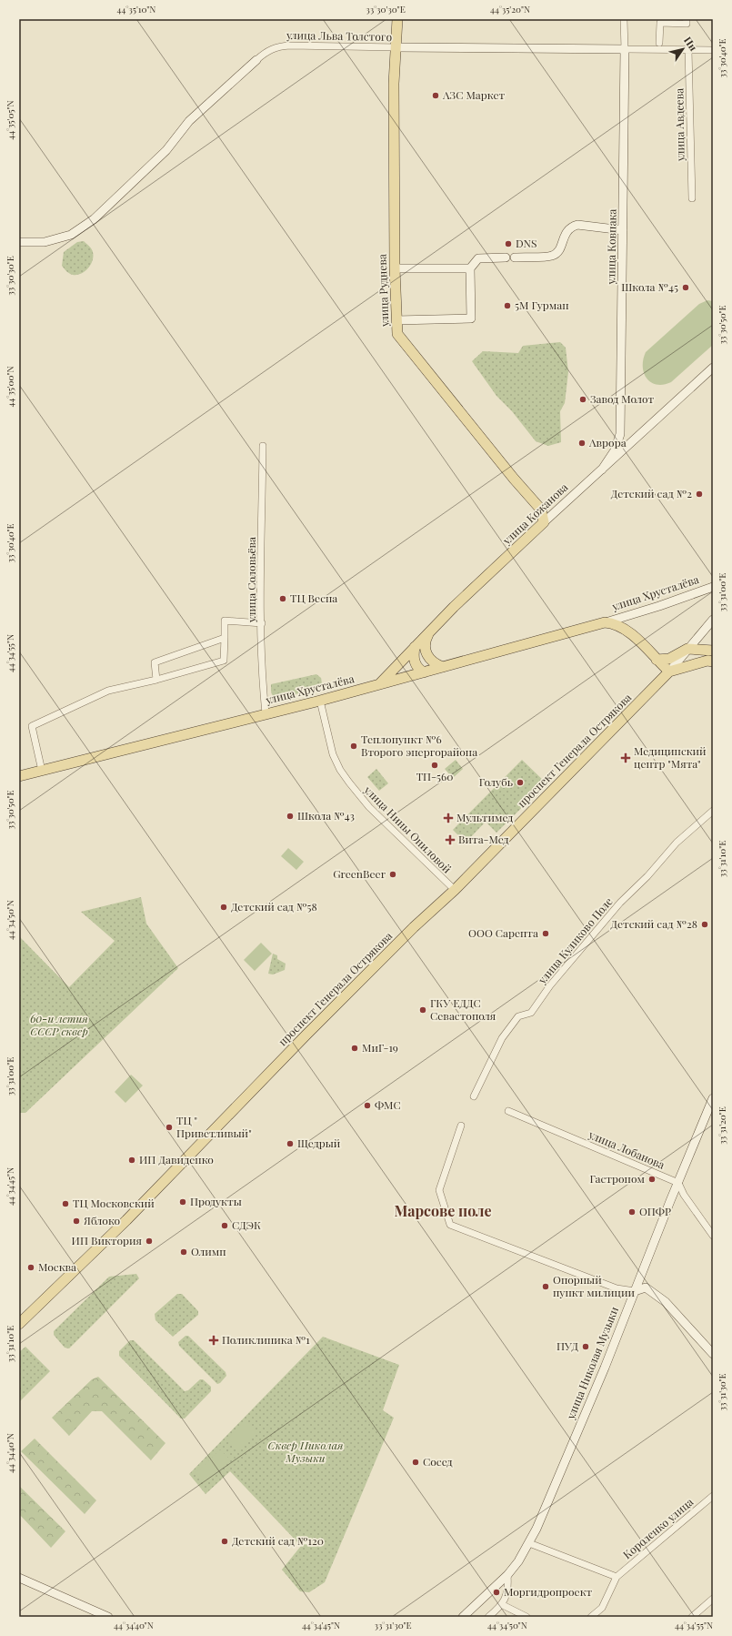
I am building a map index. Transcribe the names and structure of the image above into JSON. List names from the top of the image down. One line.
{"streets":{"main road":["улица Льва Толстого","улица Ковпака","улица Руднева","улица Кожанова","улица Хрусталёва","проспект Генерала Острякова","улица Николая Музыки"],"street":["улица Авдеева","улица Соловьёва","улица Нины Ониловой","улица Куликово Поле","улица Лобанова","Короленко улица"]},"crossings":[["улица Льва Толстого","улица Авдеева"],["улица Льва Толстого","улица Ковпака"],["улица Льва Толстого","улица Руднева"],["улица Ковпака","улица Кожанова"],["улица Руднева","улица Кожанова"],["улица Кожанова","улица Хрусталёва"],["улица Соловьёва","улица Хрусталёва"],["улица Хрусталёва","проспект Генерала Острякова"],["улица Хрусталёва","улица Нины Ониловой"],["проспект Генерала Острякова","улица Нины Ониловой"],["улица Лобанова","улица Николая Музыки"]],"districts":["Марсове поле"],"parks":["60-и летия СССР сквер","Сквер Николая Музыки"],"places":{"other":["АЗС Маркет","DNS","Школа №45","5М Гурман","Завод Молот","Аврора","Детский сад №2","ТЦ Весна","Теплопункт №6 Второго энергорайона","ТП-560","Голубь","Школа №43","GreenBeer","Детский сад №58","Детский сад №28","ООО Сарепта","ГКУ ЕДДС Севастополя","МиГ-19","ФМС","ТЦ \" Приветливый\"","Щедрый","ИП Давиденко","Гастроном","Продукты","ТЦ Московский","ОПФР","Яблоко","СДЭК","ИП Виктория","Олимп","Москва","Опорный пункт милиции","ПУД","Сосед","Детский сад №120","Моргидропроект"],"health":["Медицинский центр \"Мята\"","Мультимед","Вита-Мед","Поликлиника №1"]},"north":"top right","coordinates":["44°35'10\"N","33°30'30\"E","44°35'20\"N","33°30'40\"E","44°35'05\"N","33°30'50\"E","44°35'00\"N","33°31'00\"E","44°34'55\"N","33°31'10\"E","44°34'50\"N","33°31'20\"E","44°34'45\"N","33°31'30\"E","44°34'40\"N"]}
